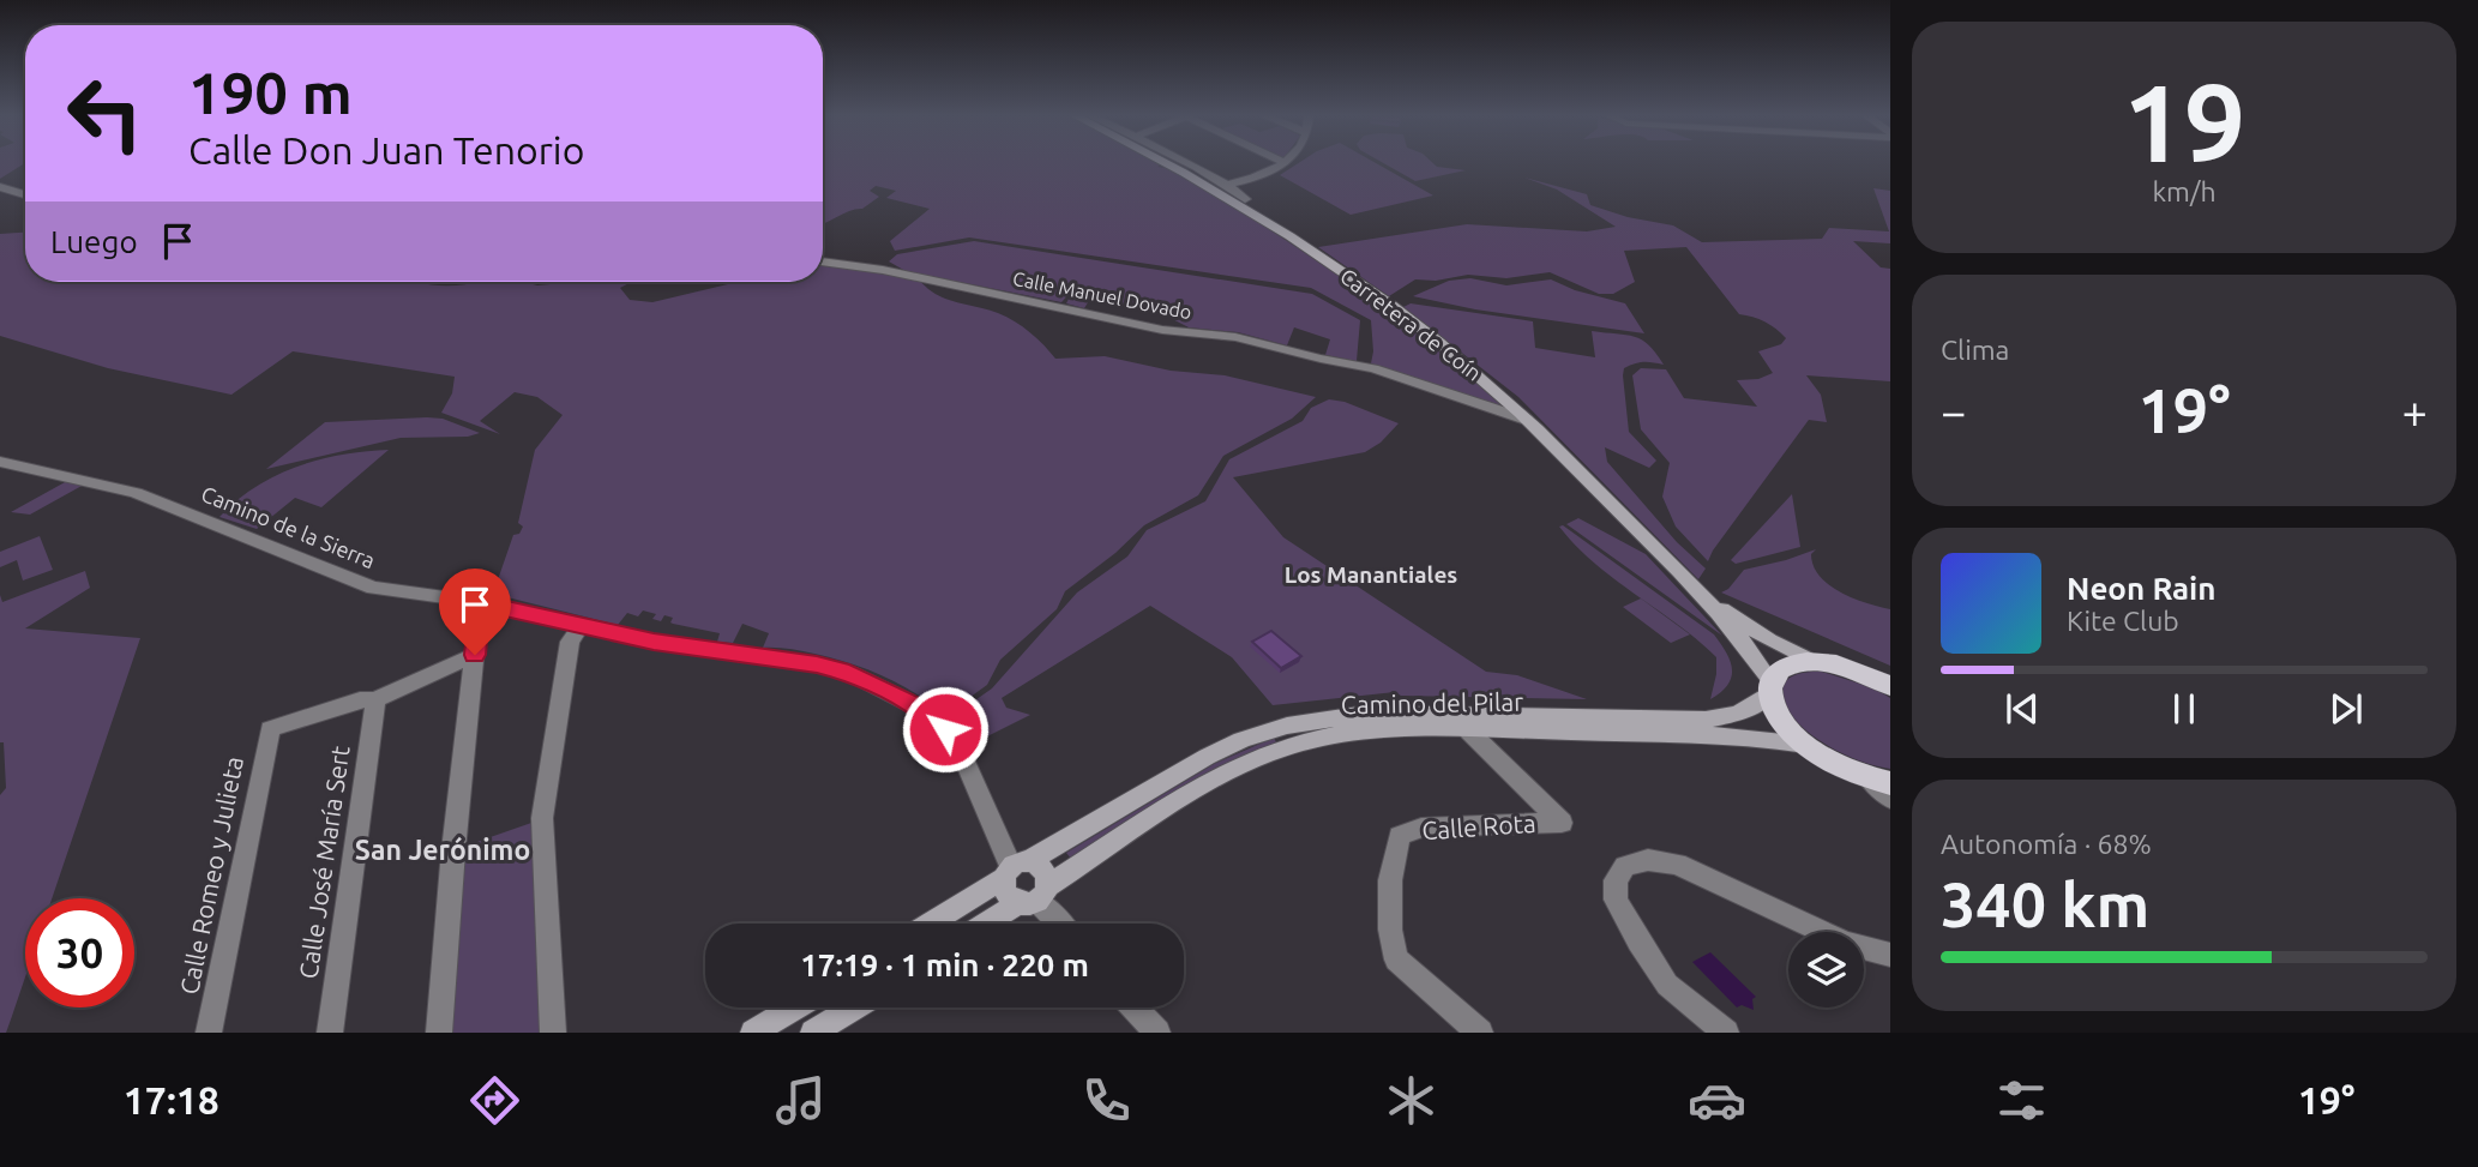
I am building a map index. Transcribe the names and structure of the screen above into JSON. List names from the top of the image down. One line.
{"streets":{"main road":["Carretera de Coín","Camino del Pilar"],"street":["Calle Manuel Dovado","Camino de la Sierra","Calle Rota","Calle José María Sert","Calle Romeo y Julieta"]},"crossings":[["Calle Manuel Dovado","Carretera de Coín"],["Carretera de Coín","Camino del Pilar"],["Camino de la Sierra","Camino del Pilar"],["Camino del Pilar","Calle Rota"],["Calle José María Sert","Calle Romeo y Julieta"]],"districts":["Los Manantiales","San Jerónimo"],"page":{"tile":[["19","km/h"],"Clima",["Autonomía · 68%","340 km"]],"turn":["190 m","Calle Don Juan Tenorio"],"then":"Luego","heat":["−","19°","+"],"song":["Neon Rain","Kite Club"],"limit":"30","trip":"17:19 · 1 min · 220 m","tabs":["17:18","19°"]}}
